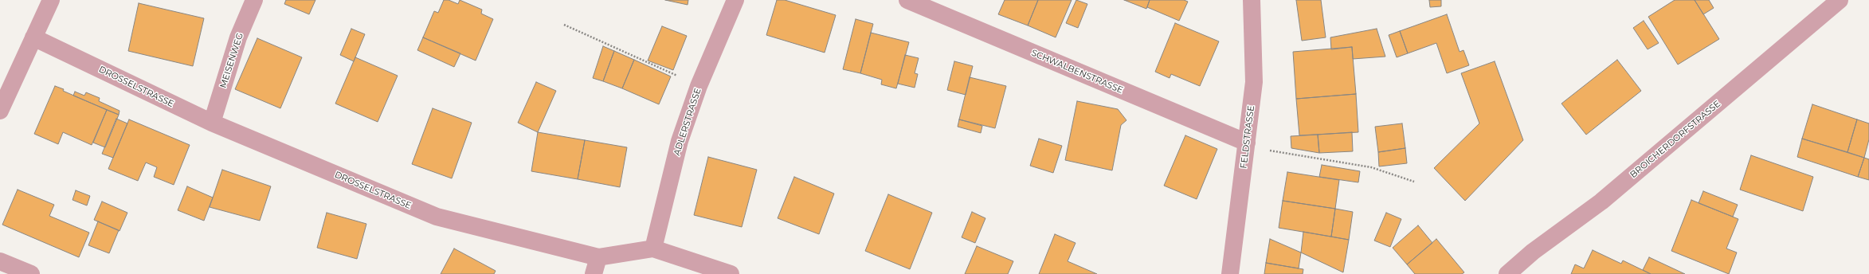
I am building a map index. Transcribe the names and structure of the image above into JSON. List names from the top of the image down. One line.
{"streets":{"street":["MEISENWEG","SCHWALBENSTRASSE","DROSSELSTRASSE","ADLERSTRASSE","FELDSTRASSE","BROICHERDORFSTRASSE"]},"crossings":[["MEISENWEG","DROSSELSTRASSE"],["SCHWALBENSTRASSE","FELDSTRASSE"],["DROSSELSTRASSE","ADLERSTRASSE"]]}
